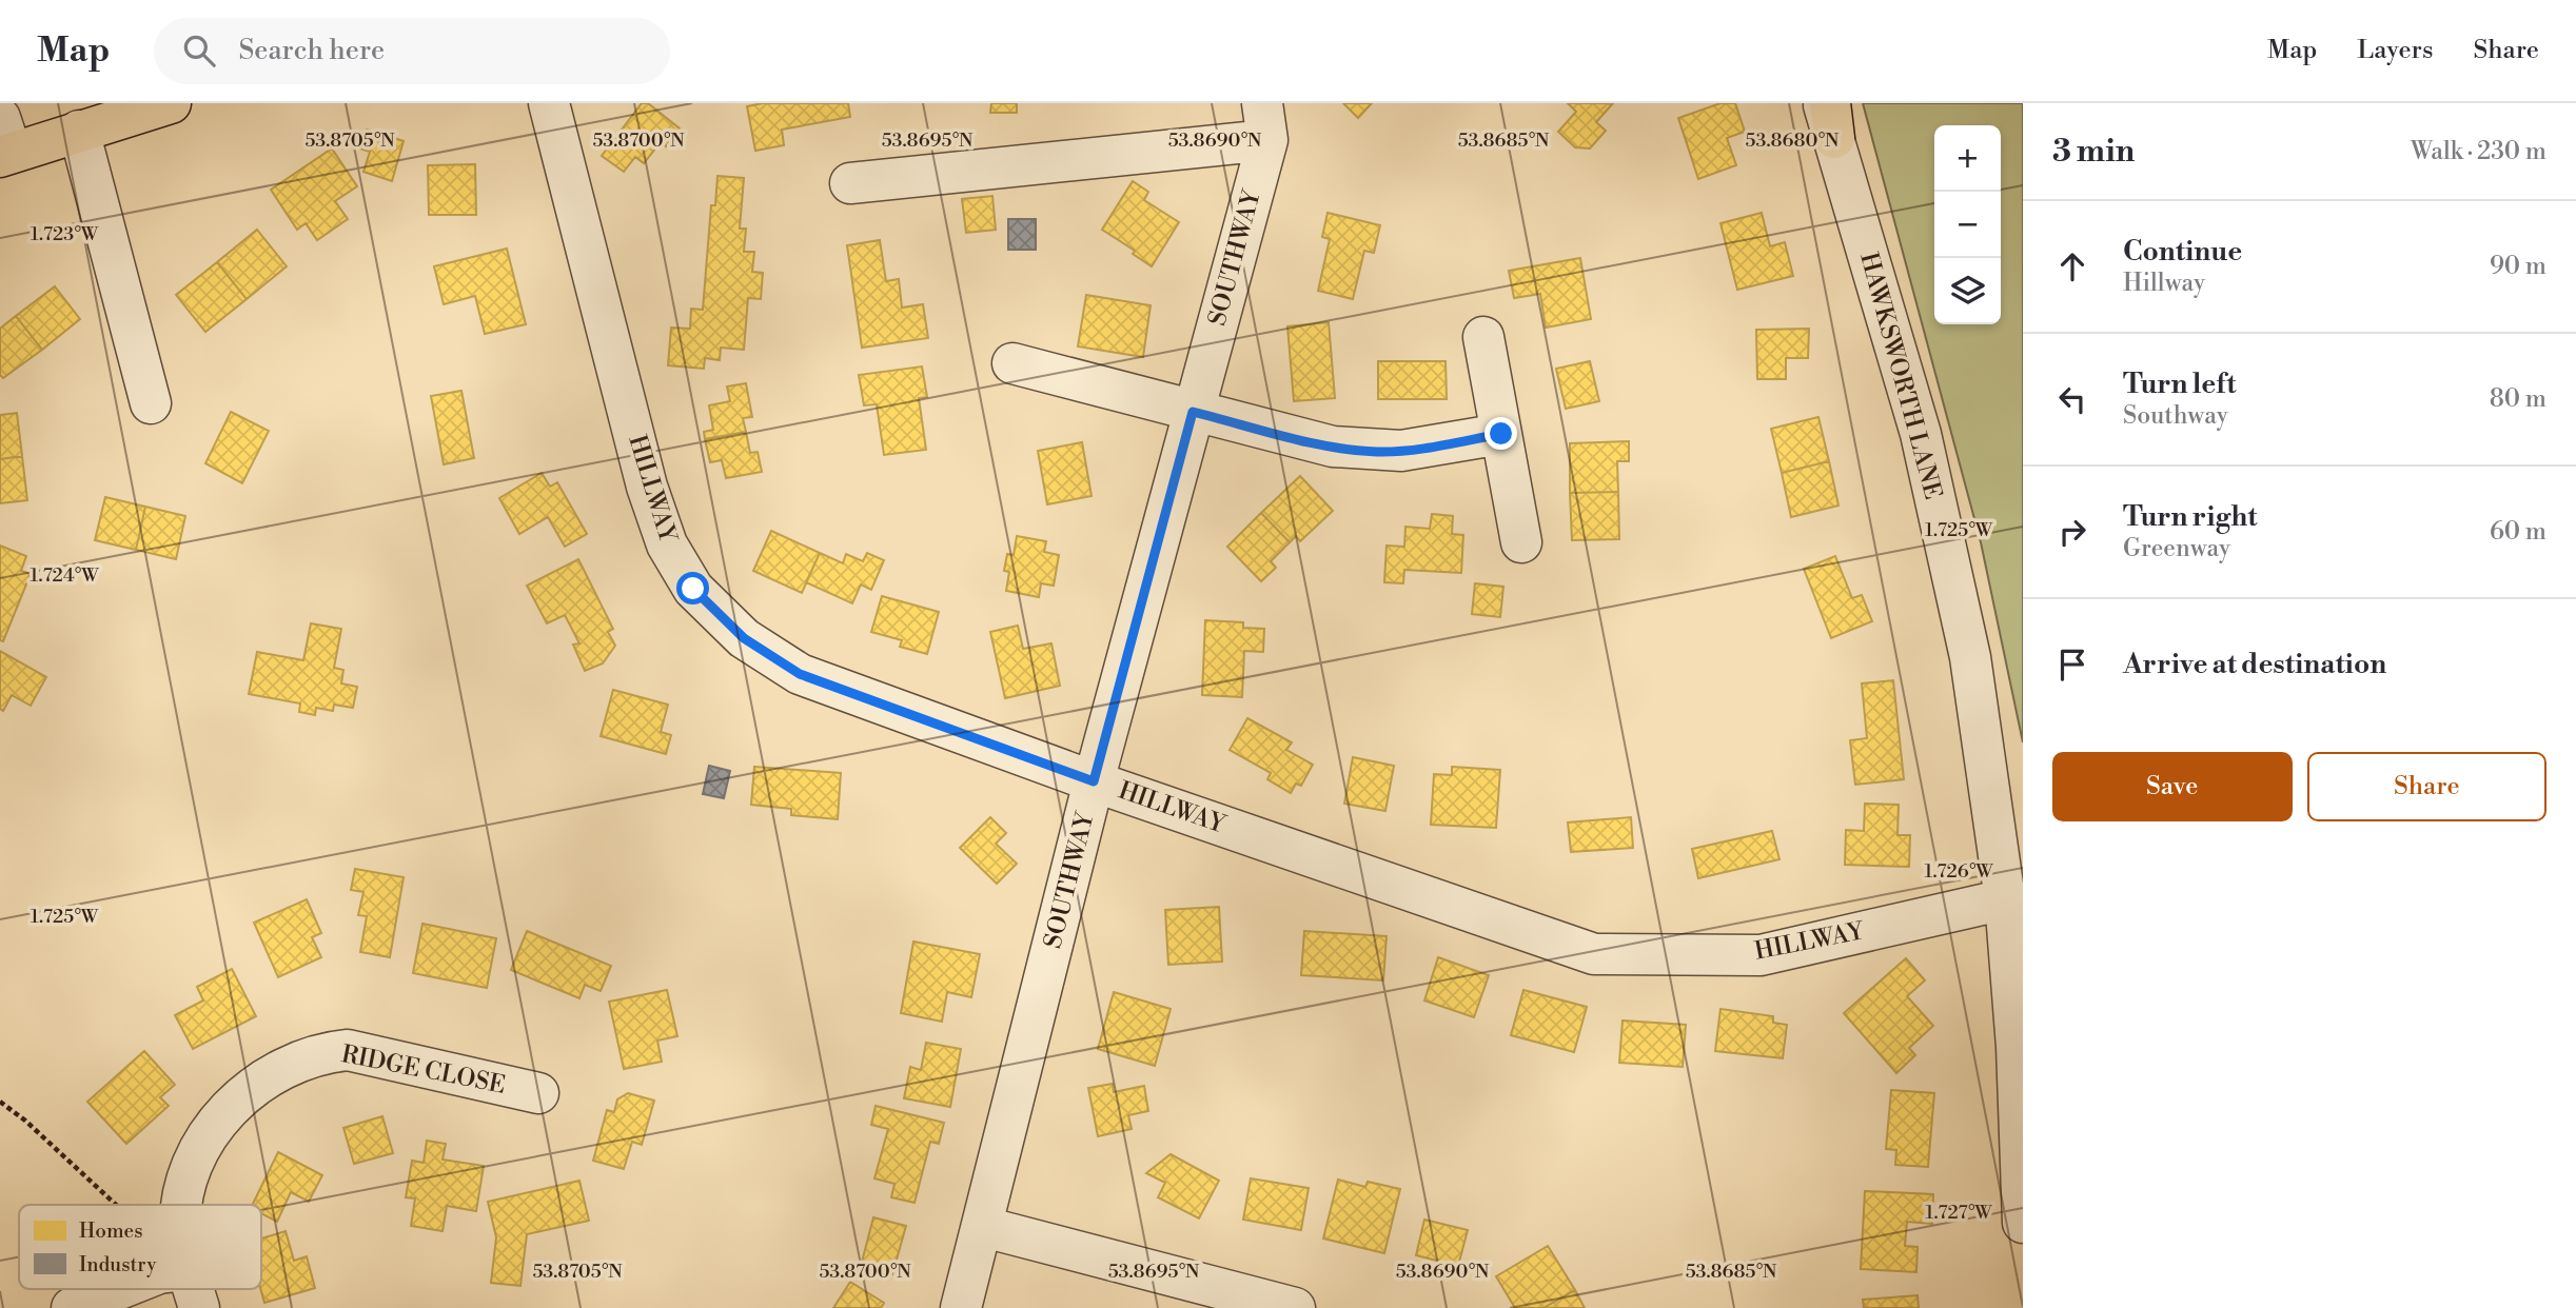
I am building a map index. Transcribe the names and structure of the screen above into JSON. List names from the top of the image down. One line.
{"streets":{"street":["SOUTHWAY","HAWKSWORTH LANE","HILLWAY","RIDGE CLOSE"]},"crossings":[["SOUTHWAY","HILLWAY"],["HAWKSWORTH LANE","HILLWAY"]],"legend":["Homes","Industry"],"page":{"header":"Map","search":"Search here","nav":["Map","Layers","Share"],"heading":["3 min","Walk · 230 m"],"map_buttons":["+","−"],"list":[["Continue","Hillway","90 m"],["Turn left","Southway","80 m"],["Turn right","Greenway","60 m"],"Arrive at destination"],"buttons":["Save","Share"]},"coordinates":["53.8705°N","53.8700°N","53.8695°N","53.8690°N","53.8685°N","53.8680°N","1.723°W","1.725°W","1.724°W","1.726°W","1.727°W"]}
